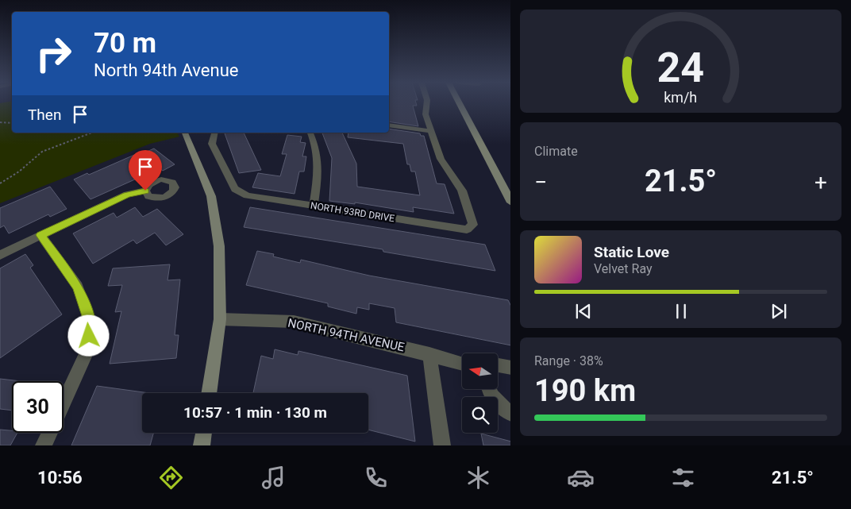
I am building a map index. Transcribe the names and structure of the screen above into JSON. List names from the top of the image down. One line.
{"streets":{"street":["NORTH 93RD DRIVE","NORTH 94TH AVENUE"]},"north":"left","page":{"turn":["70 m","North 94th Avenue"],"then":"Then","tile":["Climate",["Range · 38%","190 km"]],"heat":["−","21.5°","+"],"song":["Static Love","Velvet Ray"],"limit":"30","trip":"10:57 · 1 min · 130 m","tabs":["10:56","21.5°"],"gauge":["24","km/h"]}}
